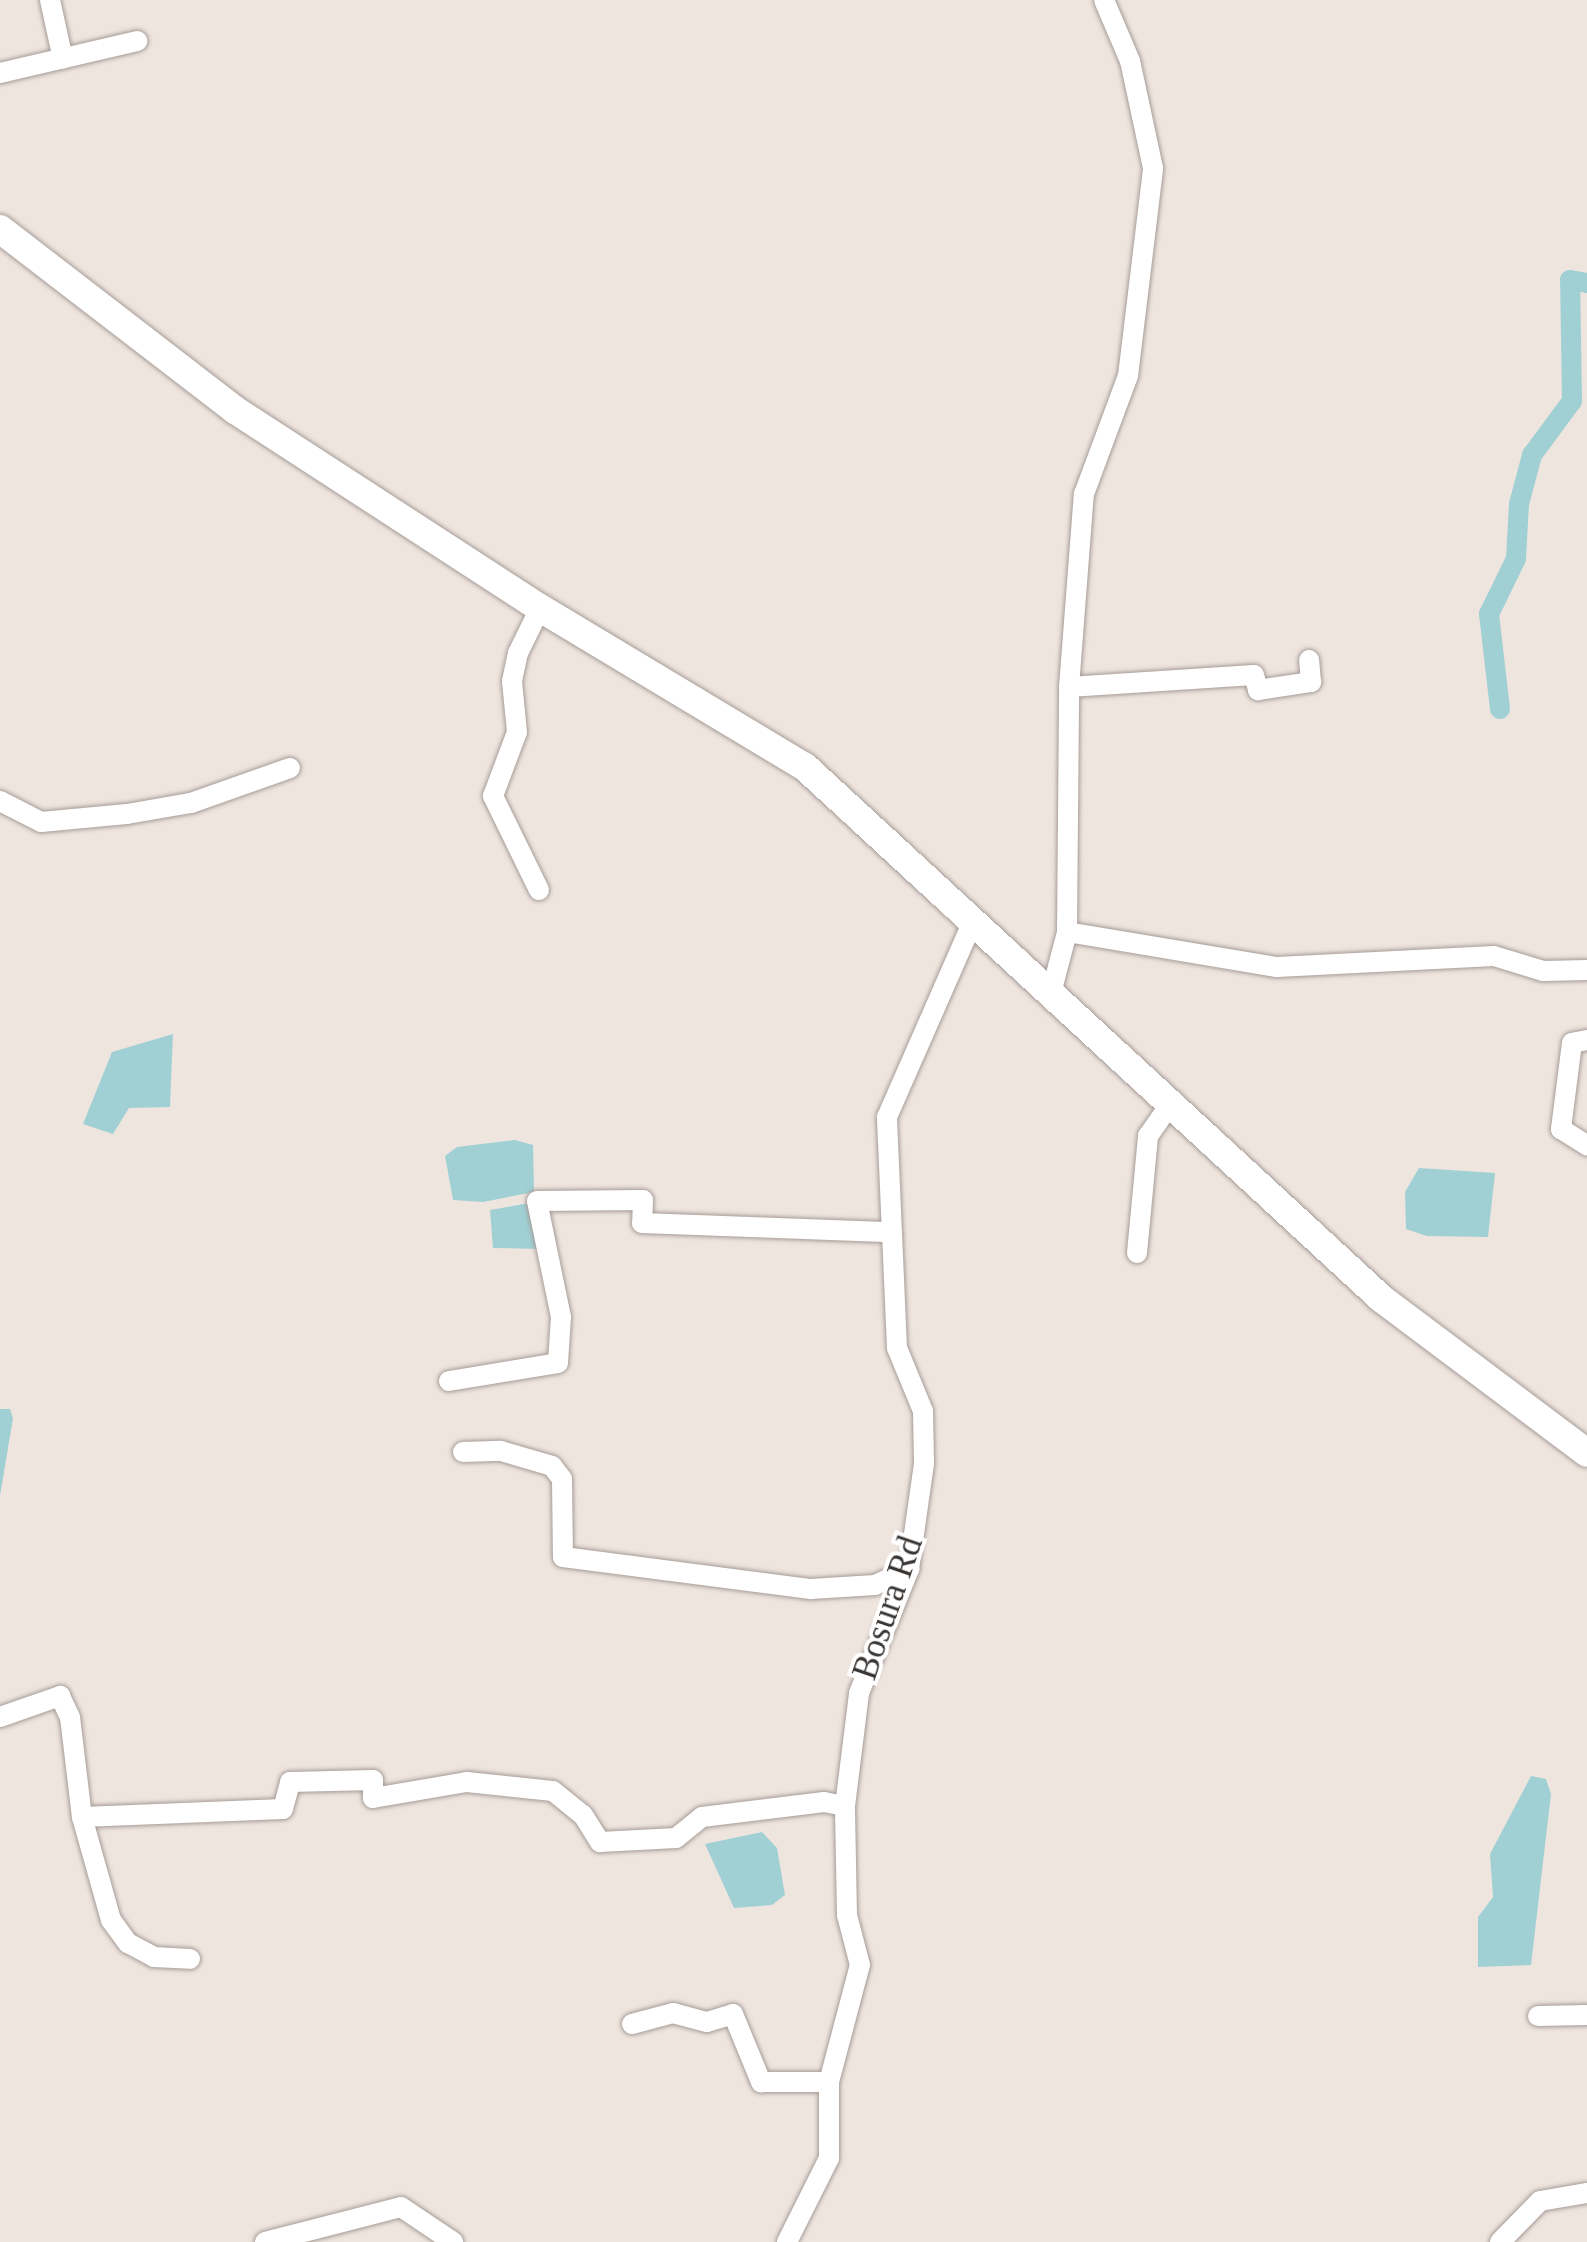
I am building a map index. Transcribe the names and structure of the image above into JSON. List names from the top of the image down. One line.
{"streets":{"street":["Bosura Rd"]}}
